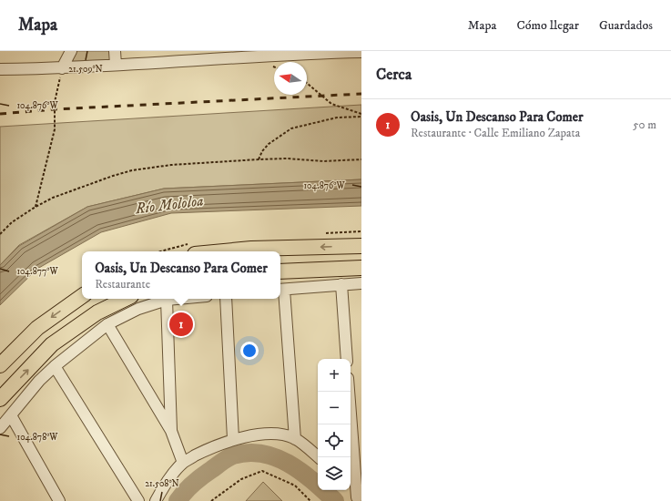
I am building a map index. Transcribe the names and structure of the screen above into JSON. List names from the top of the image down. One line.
{"water":["Río Mololoa"],"north":"left","page":{"header":"Mapa","nav":["Mapa","Cómo llegar","Guardados"],"heading":"Cerca","list":[{"mark":"1","name":"Oasis, Un Descanso Para Comer","note":"Restaurante · Calle Emiliano Zapata","value":"50 m"}],"popup":["Oasis, Un Descanso Para Comer","Restaurante"],"pins":"1","map_buttons":["+","−"]},"coordinates":["21.509°N","104.876°W","104.877°W","104.878°W","21.508°N"]}
